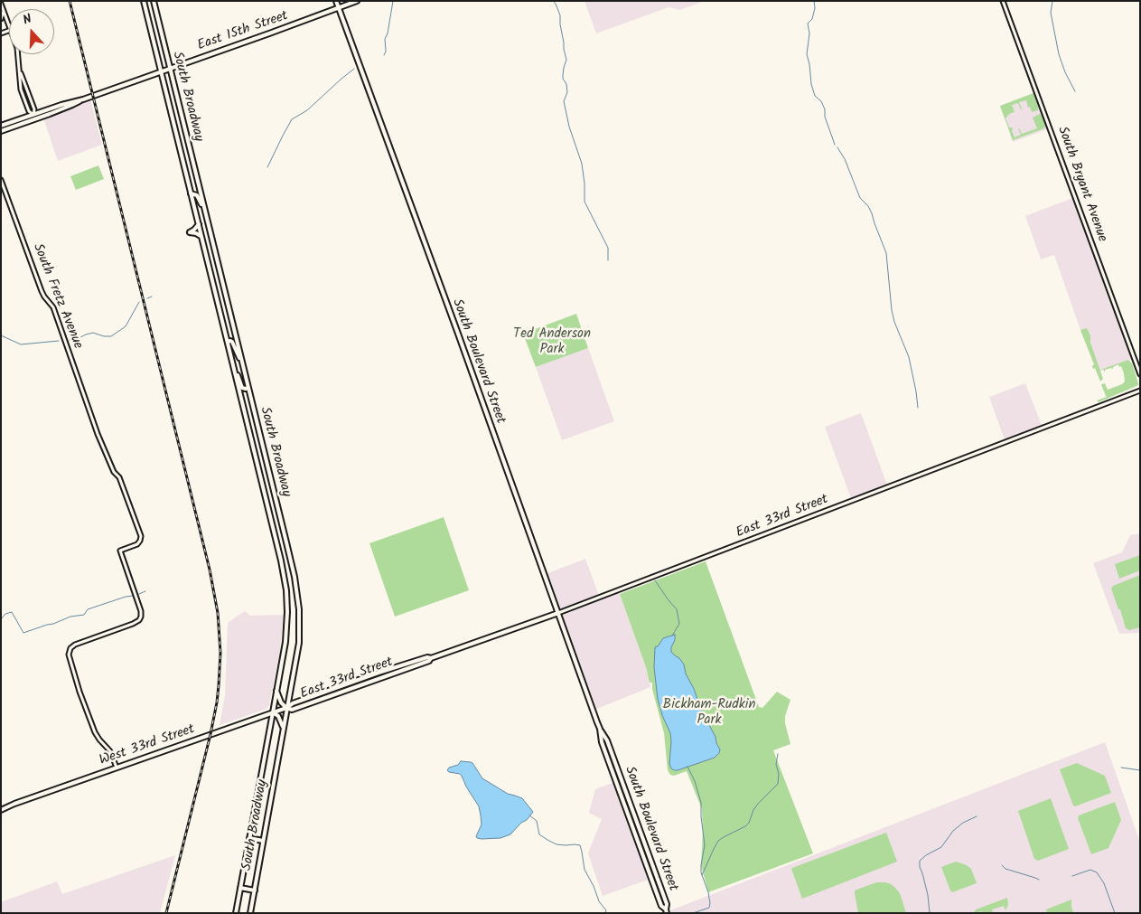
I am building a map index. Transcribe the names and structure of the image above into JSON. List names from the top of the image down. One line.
{"streets":{"main road":["East 15th Street","South Broadway","South Boulevard Street","East 33rd Street","West 33rd Street"],"street":["South Bryant Avenue","South Fretz Avenue"]},"crossings":[["East 15th Street","South Broadway"],["East 15th Street","South Boulevard Street"],["South Broadway","East 33rd Street"],["South Broadway","West 33rd Street"],["South Fretz Avenue","West 33rd Street"],["South Boulevard Street","East 33rd Street"],["East 33rd Street","West 33rd Street"]],"parks":["Ted Anderson Park","Bickham-Rudkin Park"],"north":"top"}
